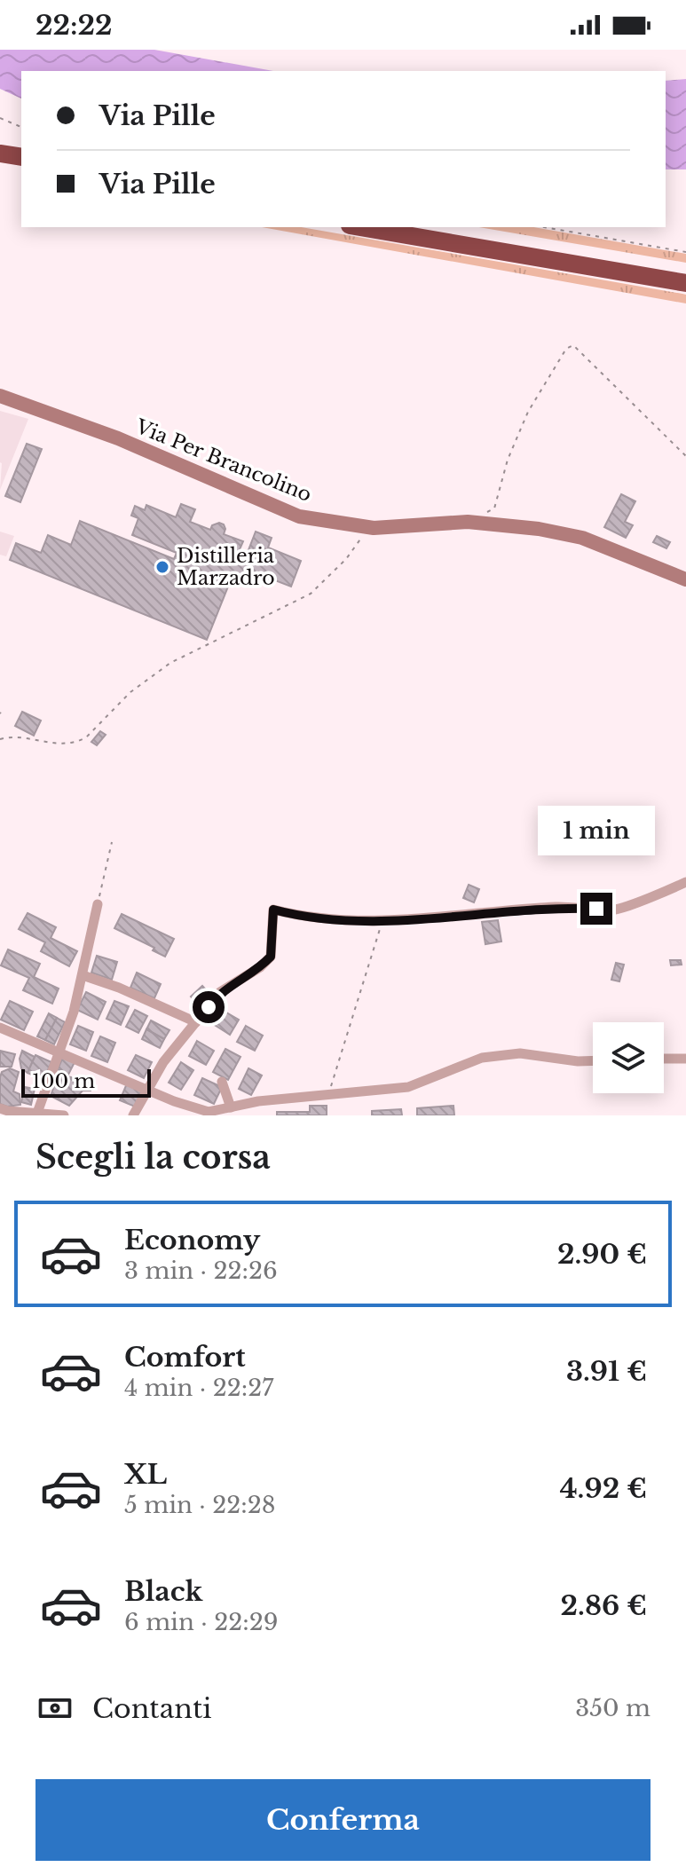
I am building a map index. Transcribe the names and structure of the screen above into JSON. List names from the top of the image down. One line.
{"streets":{"main road":["Via Per Brancolino"]},"places":["Distilleria Marzadro"],"scale_bar":"100 m","page":{"status":"22:22","banner":["Via Pille","Via Pille"],"bubble":"1 min","scale":"100 m","heading":"Scegli la corsa","list":[{"name":"Economy","note":"3 min · 22:26","value":"2.90 €"},{"name":"Comfort","note":"4 min · 22:27","value":"3.91 €"},{"name":"XL","note":"5 min · 22:28","value":"4.92 €"},{"name":"Black","note":"6 min · 22:29","value":"2.86 €"}],"pay":["Contanti","350 m"],"buttons":"Conferma"}}
